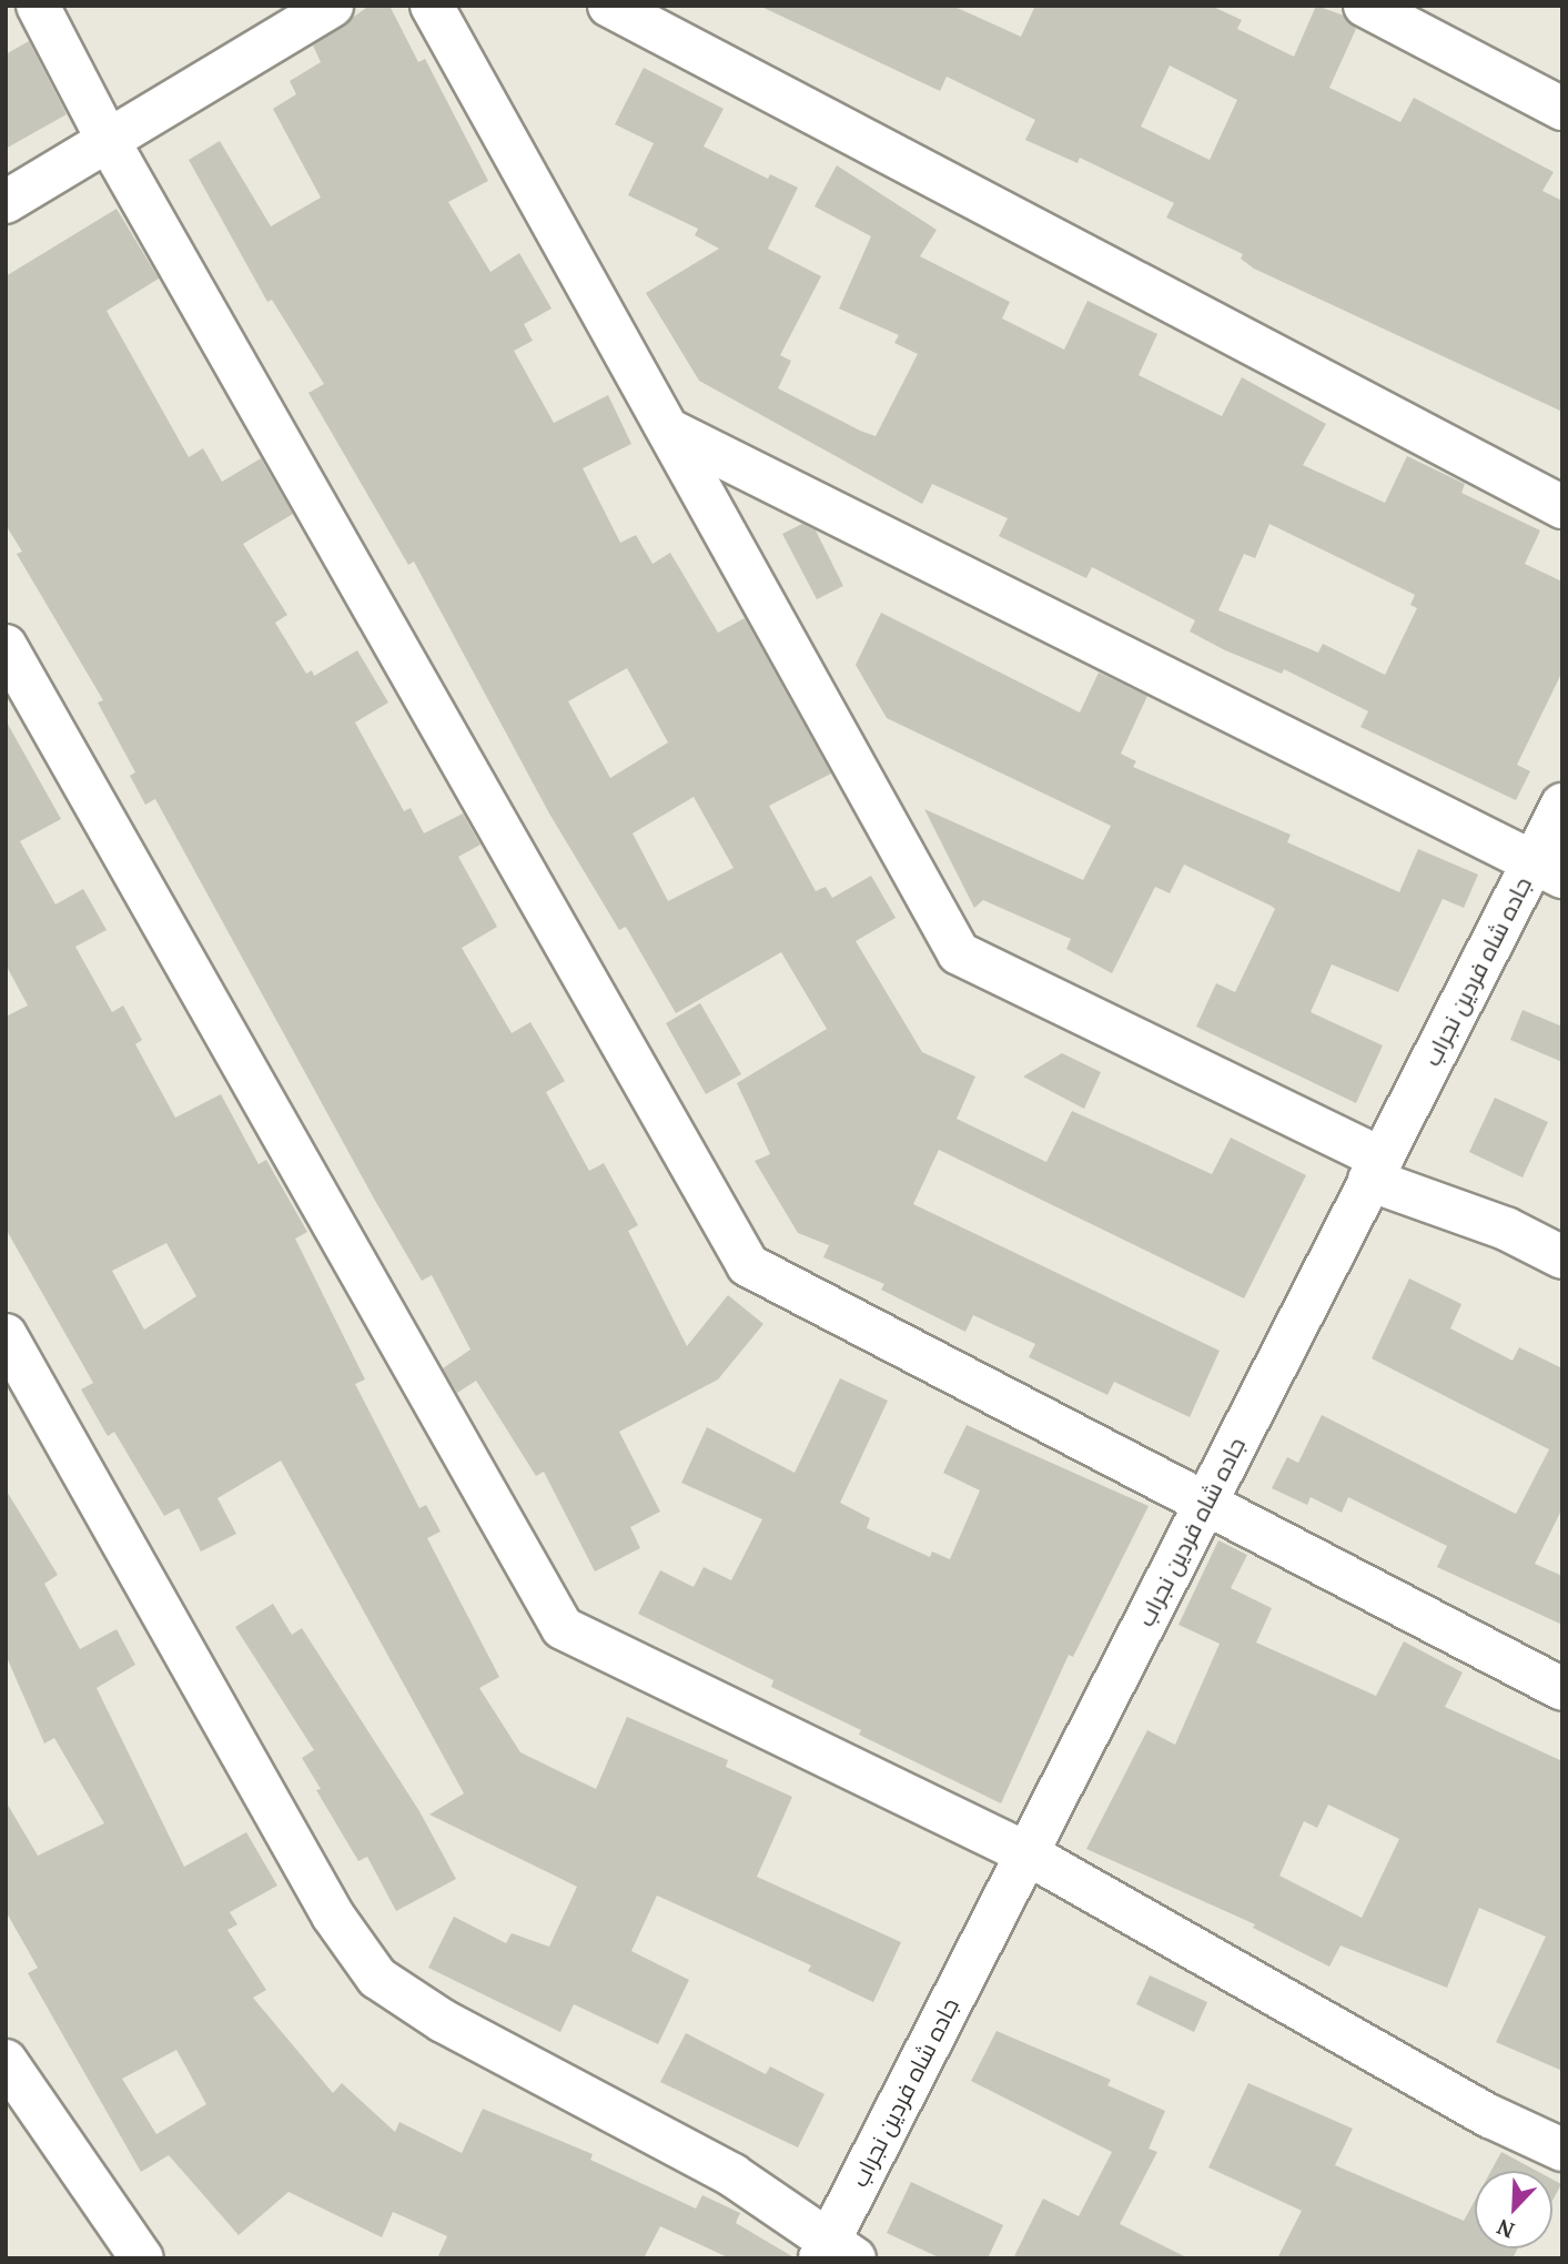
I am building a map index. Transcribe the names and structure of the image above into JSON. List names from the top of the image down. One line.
{"streets":{"street":["جاده شاه فردین نجراب"]},"north":"bottom left"}
